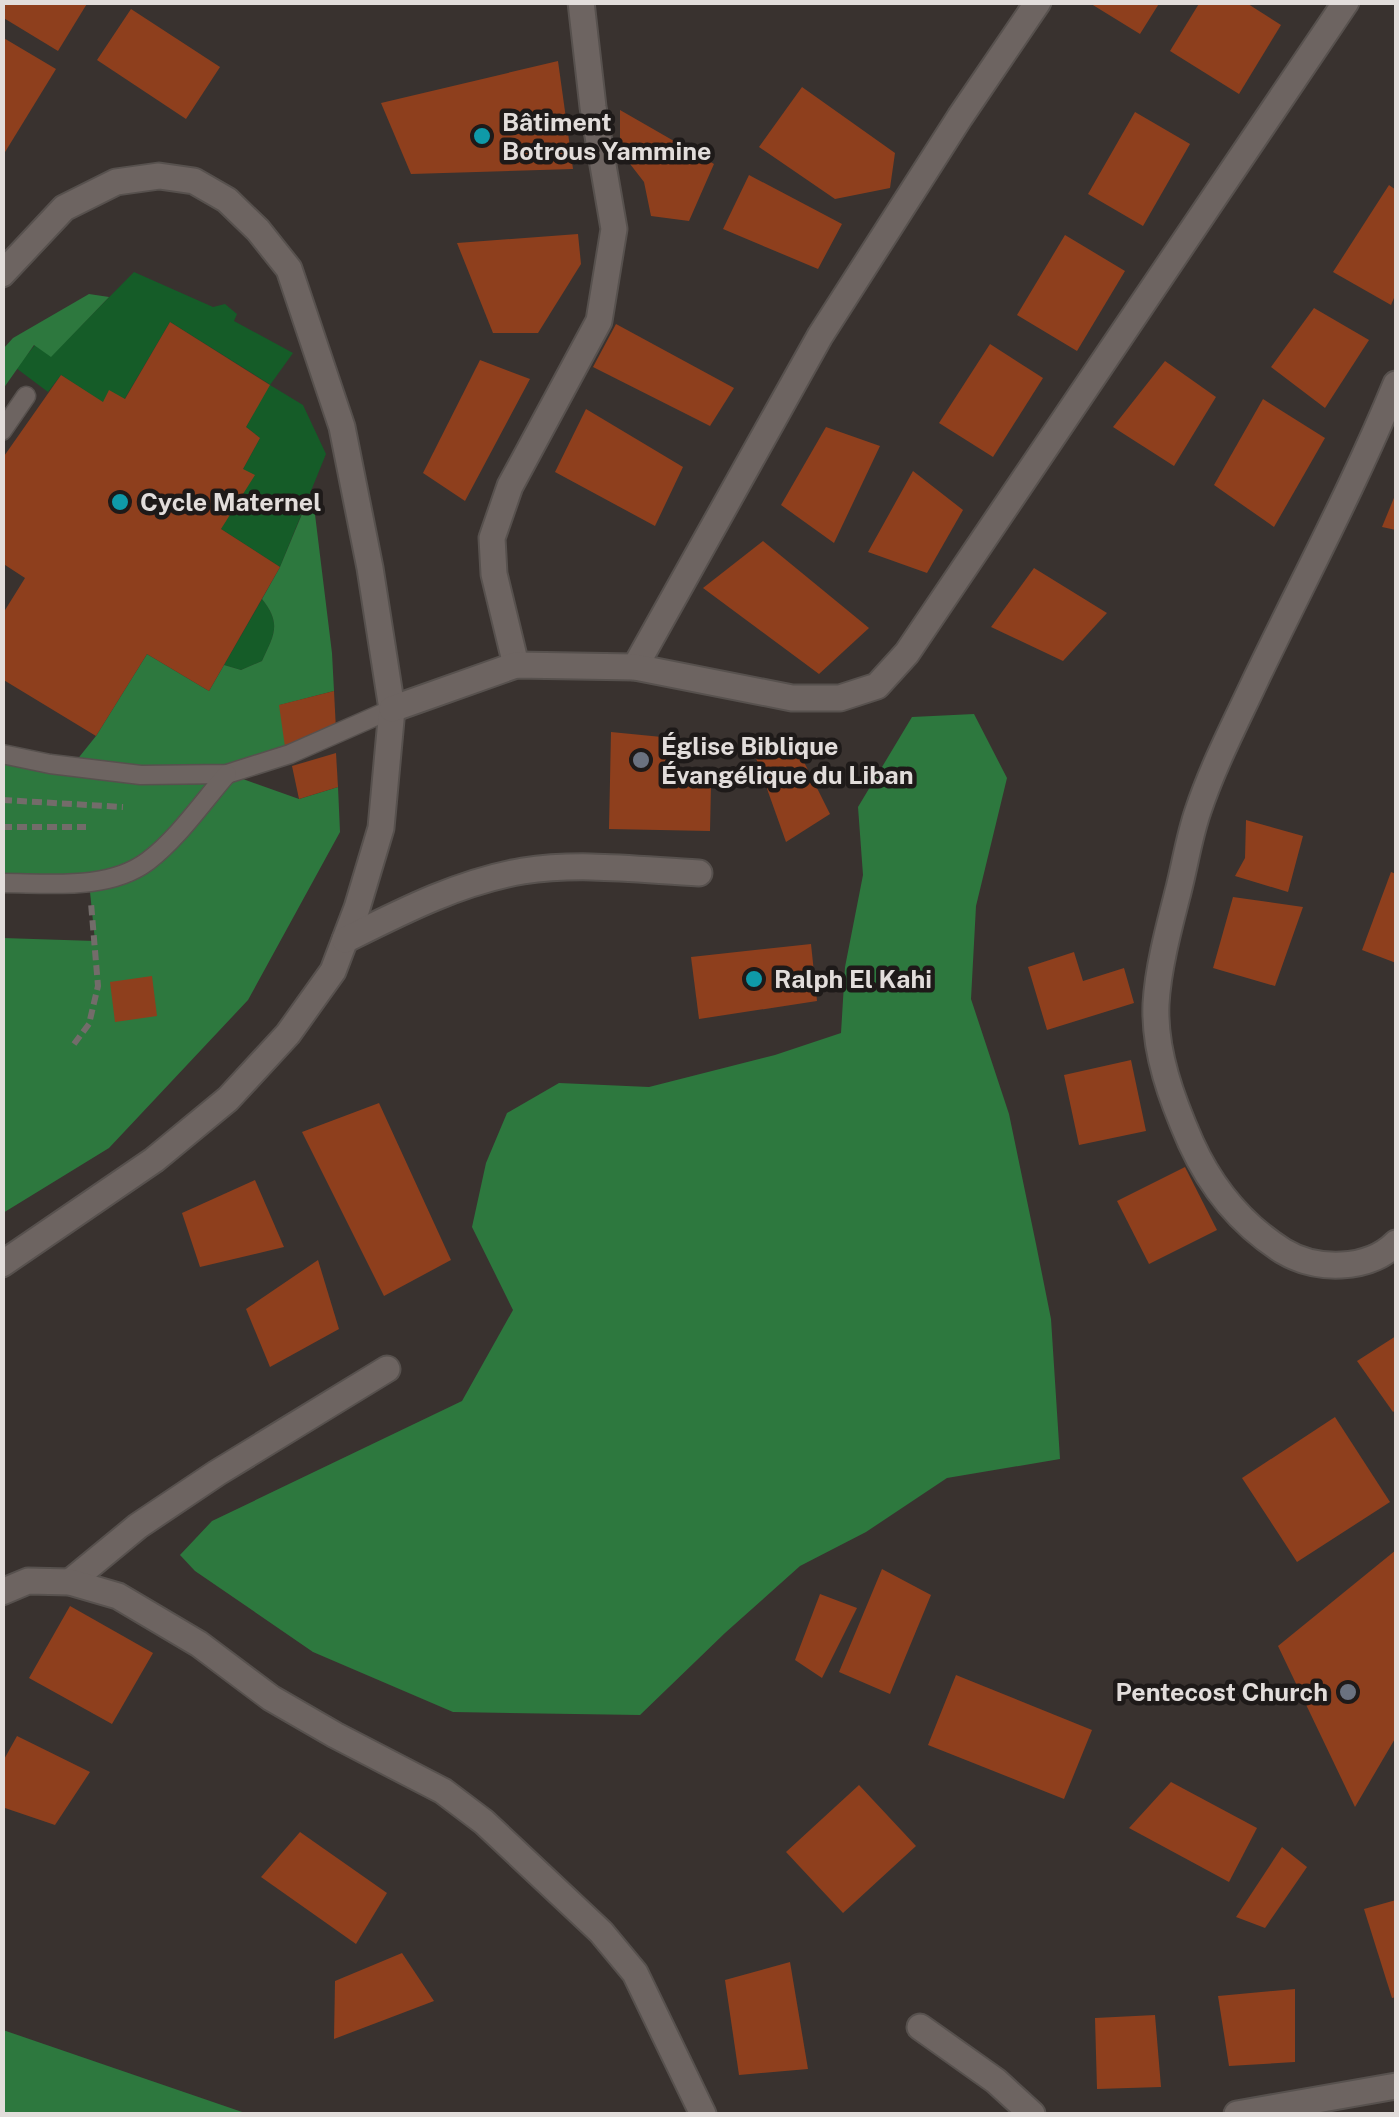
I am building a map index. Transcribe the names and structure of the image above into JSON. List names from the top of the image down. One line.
{"places":["Bâtiment Botrous Yammine","Cycle Maternel","Église Biblique Évangélique du Liban","Ralph El Kahi","Pentecost Church"]}
